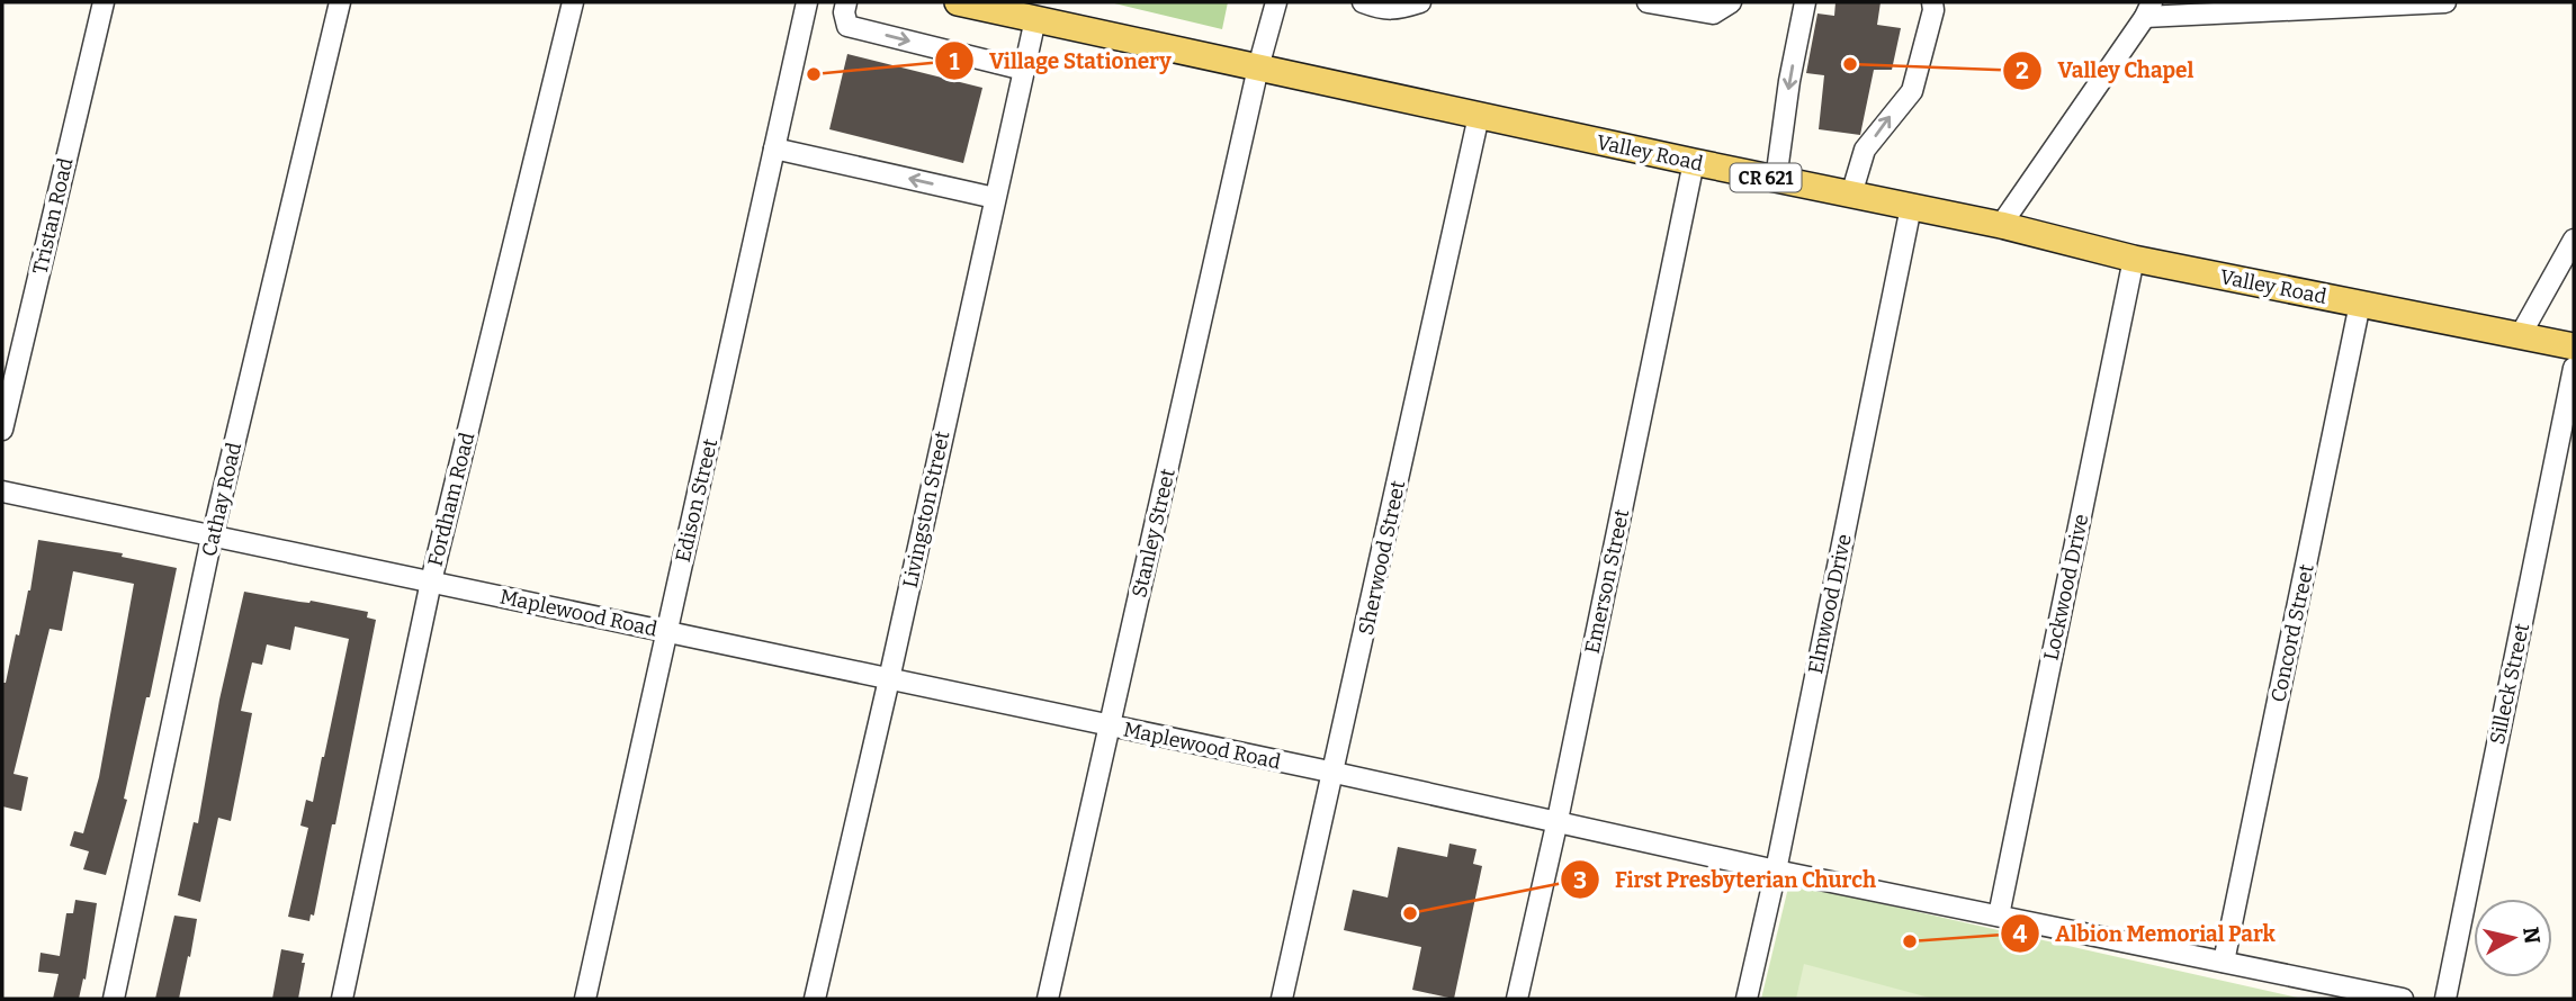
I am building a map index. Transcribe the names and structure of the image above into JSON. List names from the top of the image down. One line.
{"streets":{"main road":["Valley Road","CR 621"],"street":["Tristan Road","Cathay Road","Fordham Road","Edison Street","Livingston Street","Stanley Street","Sherwood Street","Emerson Street","Lockwood Drive","Elmwood Drive","Maplewood Road","Concord Street","Silleck Street"]},"crossings":[["Valley Road","Livingston Street"],["Valley Road","Stanley Street"],["Valley Road","Sherwood Street"],["Valley Road","Emerson Street"],["Valley Road","Lockwood Drive"],["Valley Road","Elmwood Drive"],["Valley Road","Concord Street"],["Cathay Road","Maplewood Road"],["Fordham Road","Maplewood Road"],["Edison Street","Maplewood Road"],["Livingston Street","Maplewood Road"],["Stanley Street","Maplewood Road"],["Sherwood Street","Maplewood Road"],["Emerson Street","Maplewood Road"],["Lockwood Drive","Maplewood Road"],["Elmwood Drive","Maplewood Road"],["Maplewood Road","Concord Street"]],"places":["Valley Chapel","Village Stationery","First Presbyterian Church","Albion Memorial Park"],"north":"right"}
